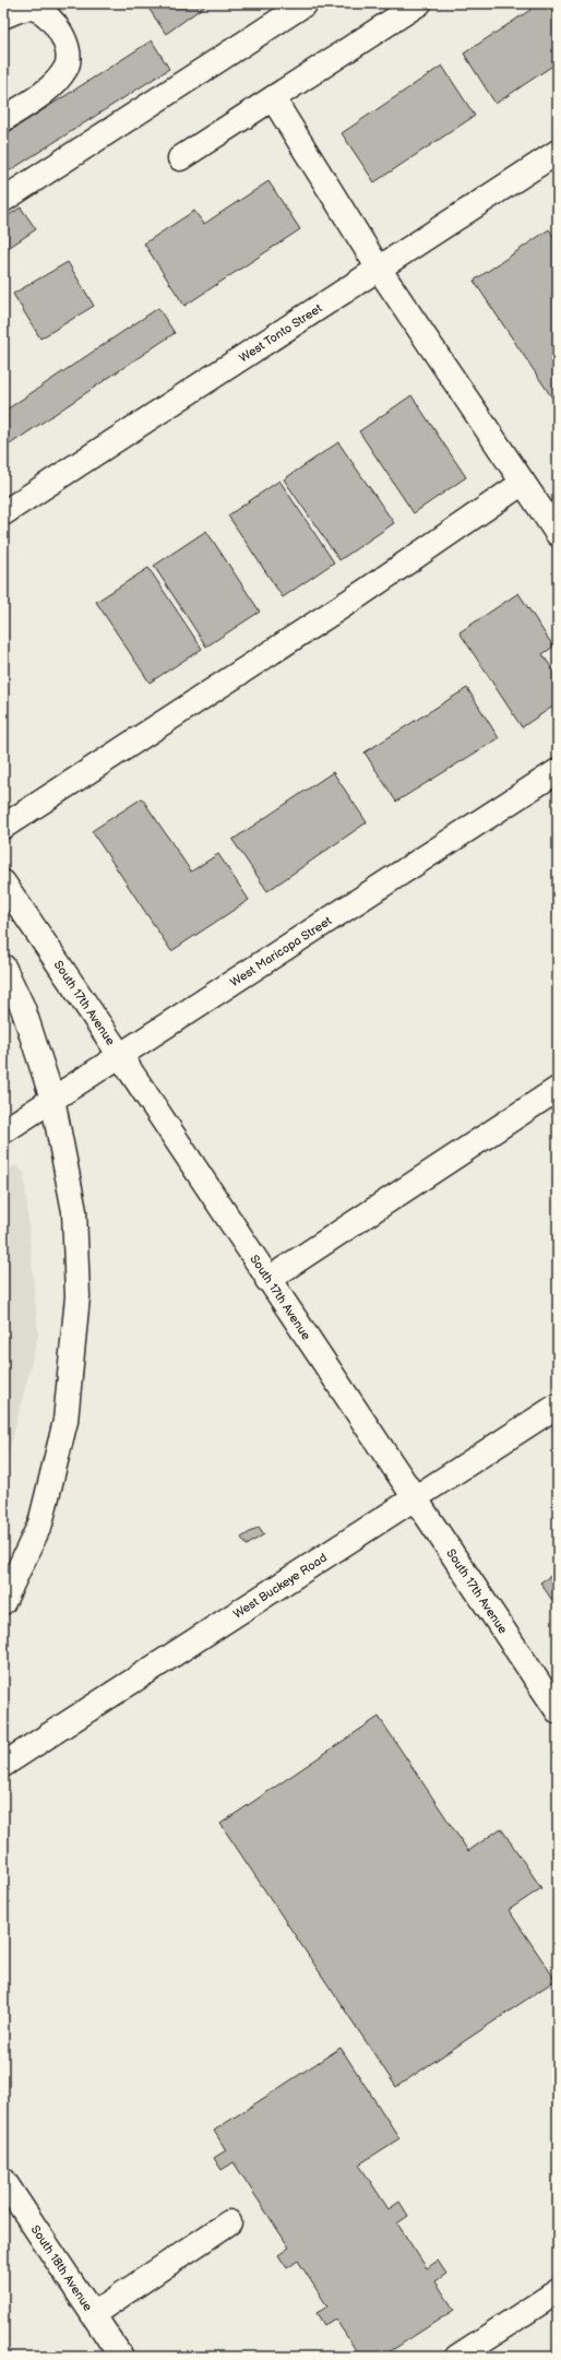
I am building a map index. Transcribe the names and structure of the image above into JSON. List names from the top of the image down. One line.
{"streets":{"street":["West Tonto Street","West Maricopa Street","South 17th Avenue","West Buckeye Road","South 18th Avenue"]},"crossings":[["West Maricopa Street","South 17th Avenue"],["South 17th Avenue","West Buckeye Road"]]}
